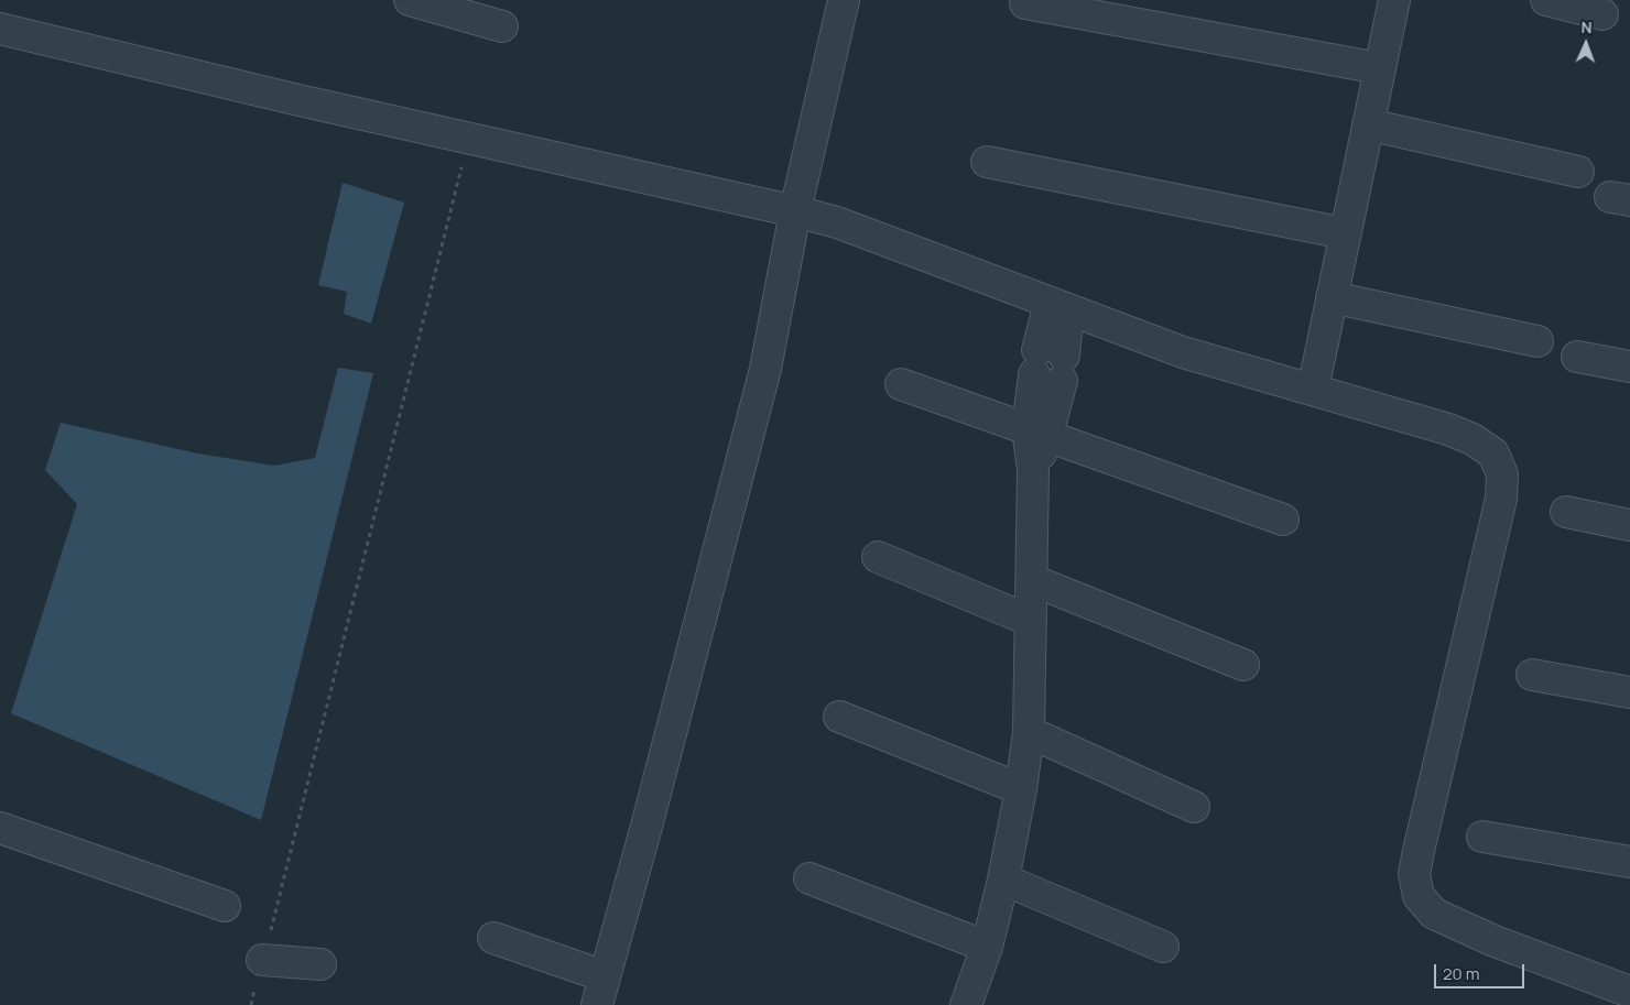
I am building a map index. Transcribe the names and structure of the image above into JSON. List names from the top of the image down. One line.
{"scale_bar":"20 m","north":"top"}
